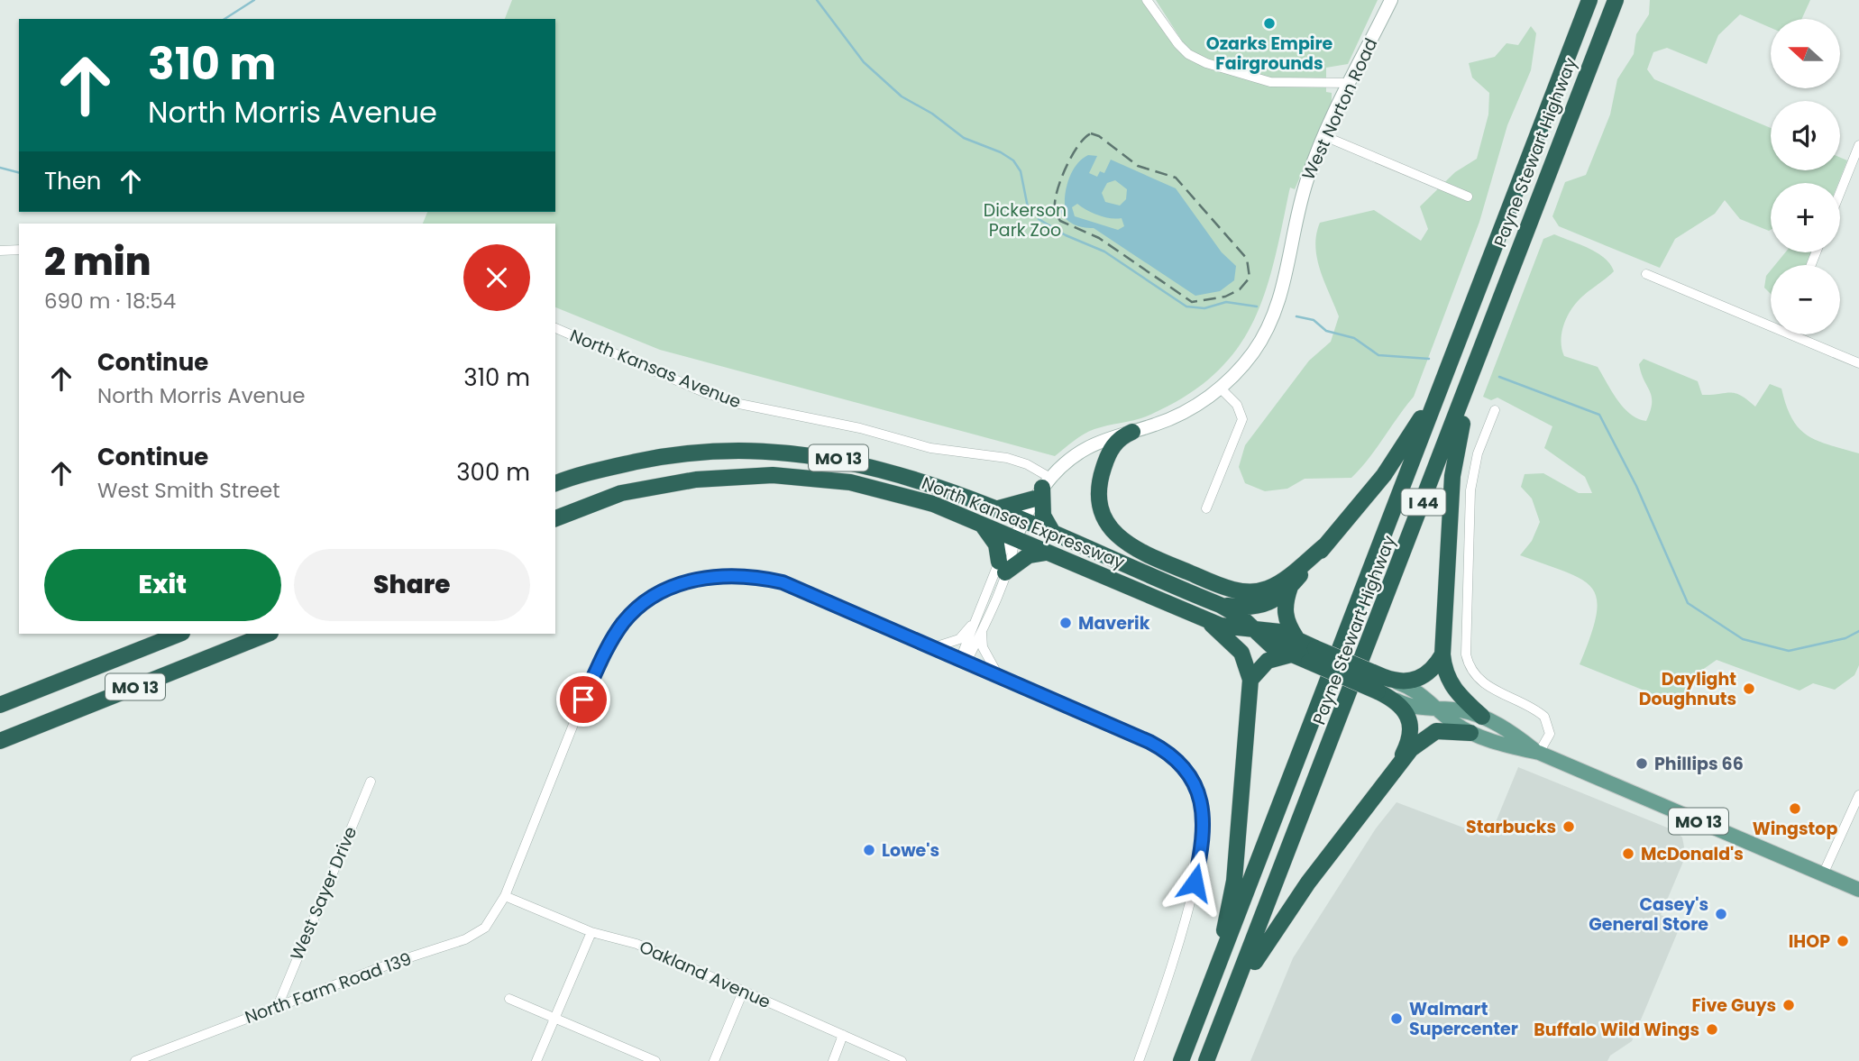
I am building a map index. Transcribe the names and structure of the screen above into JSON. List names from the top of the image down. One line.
{"streets":{"highway":["Payne Stewart Highway","MO 13","I 44","North Kansas Expressway"],"main road":["West Norton Road"],"street":["North Kansas Avenue","West Sayer Drive","Oakland Avenue","North Farm Road 139"]},"crossings":[["West Norton Road","North Kansas Avenue"],["West Norton Road","North Kansas Expressway"],["West Norton Road","North Farm Road 139"],["West Sayer Drive","North Farm Road 139"],["Oakland Avenue","North Farm Road 139"]],"parks":["Dickerson Park Zoo"],"places":["Ozarks Empire Fairgrounds","Maverik","Daylight Doughnuts","Phillips 66","Wingstop","Starbucks","Lowe's","McDonald's","Casey's General Store","IHOP","Five Guys","Walmart Supercenter","Buffalo Wild Wings"],"north":"left","page":{"map_buttons":["+","−"],"turn":["310 m","North Morris Avenue"],"then":"Then","heading":["2 min","690 m · 18:54"],"list":[{"name":"Continue","note":"North Morris Avenue","value":"310 m"},{"name":"Continue","note":"West Smith Street","value":"300 m"}],"buttons":["Exit","Share"]}}
